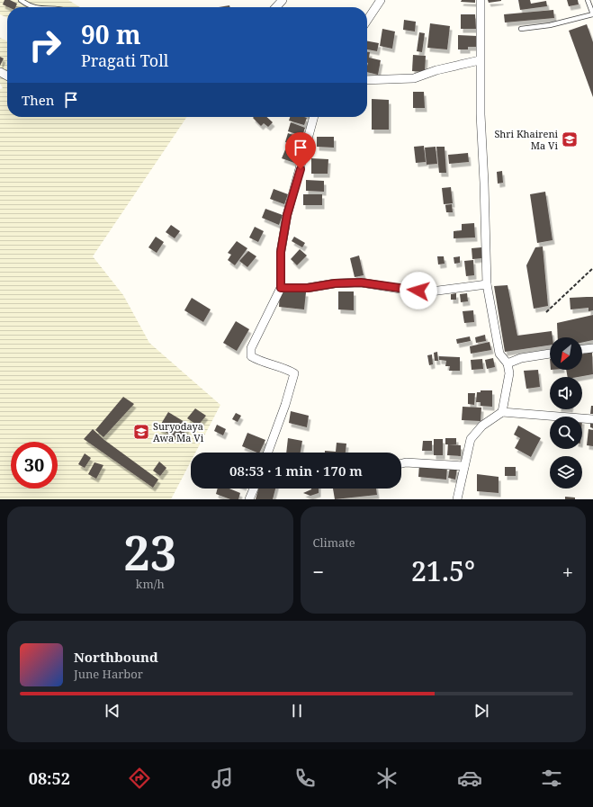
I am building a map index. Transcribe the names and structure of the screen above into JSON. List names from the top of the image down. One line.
{"places":{"school or university":["Shri Khaireni Ma Vi","Suryodaya Awa Ma Vi"]},"north":"bottom left","page":{"turn":["90 m","Pragati Toll"],"then":"Then","limit":"30","trip":"08:53 · 1 min · 170 m","tile":[["23","km/h"],"Climate"],"heat":["−","21.5°","+"],"song":["Northbound","June Harbor"],"tabs":"08:52"}}
